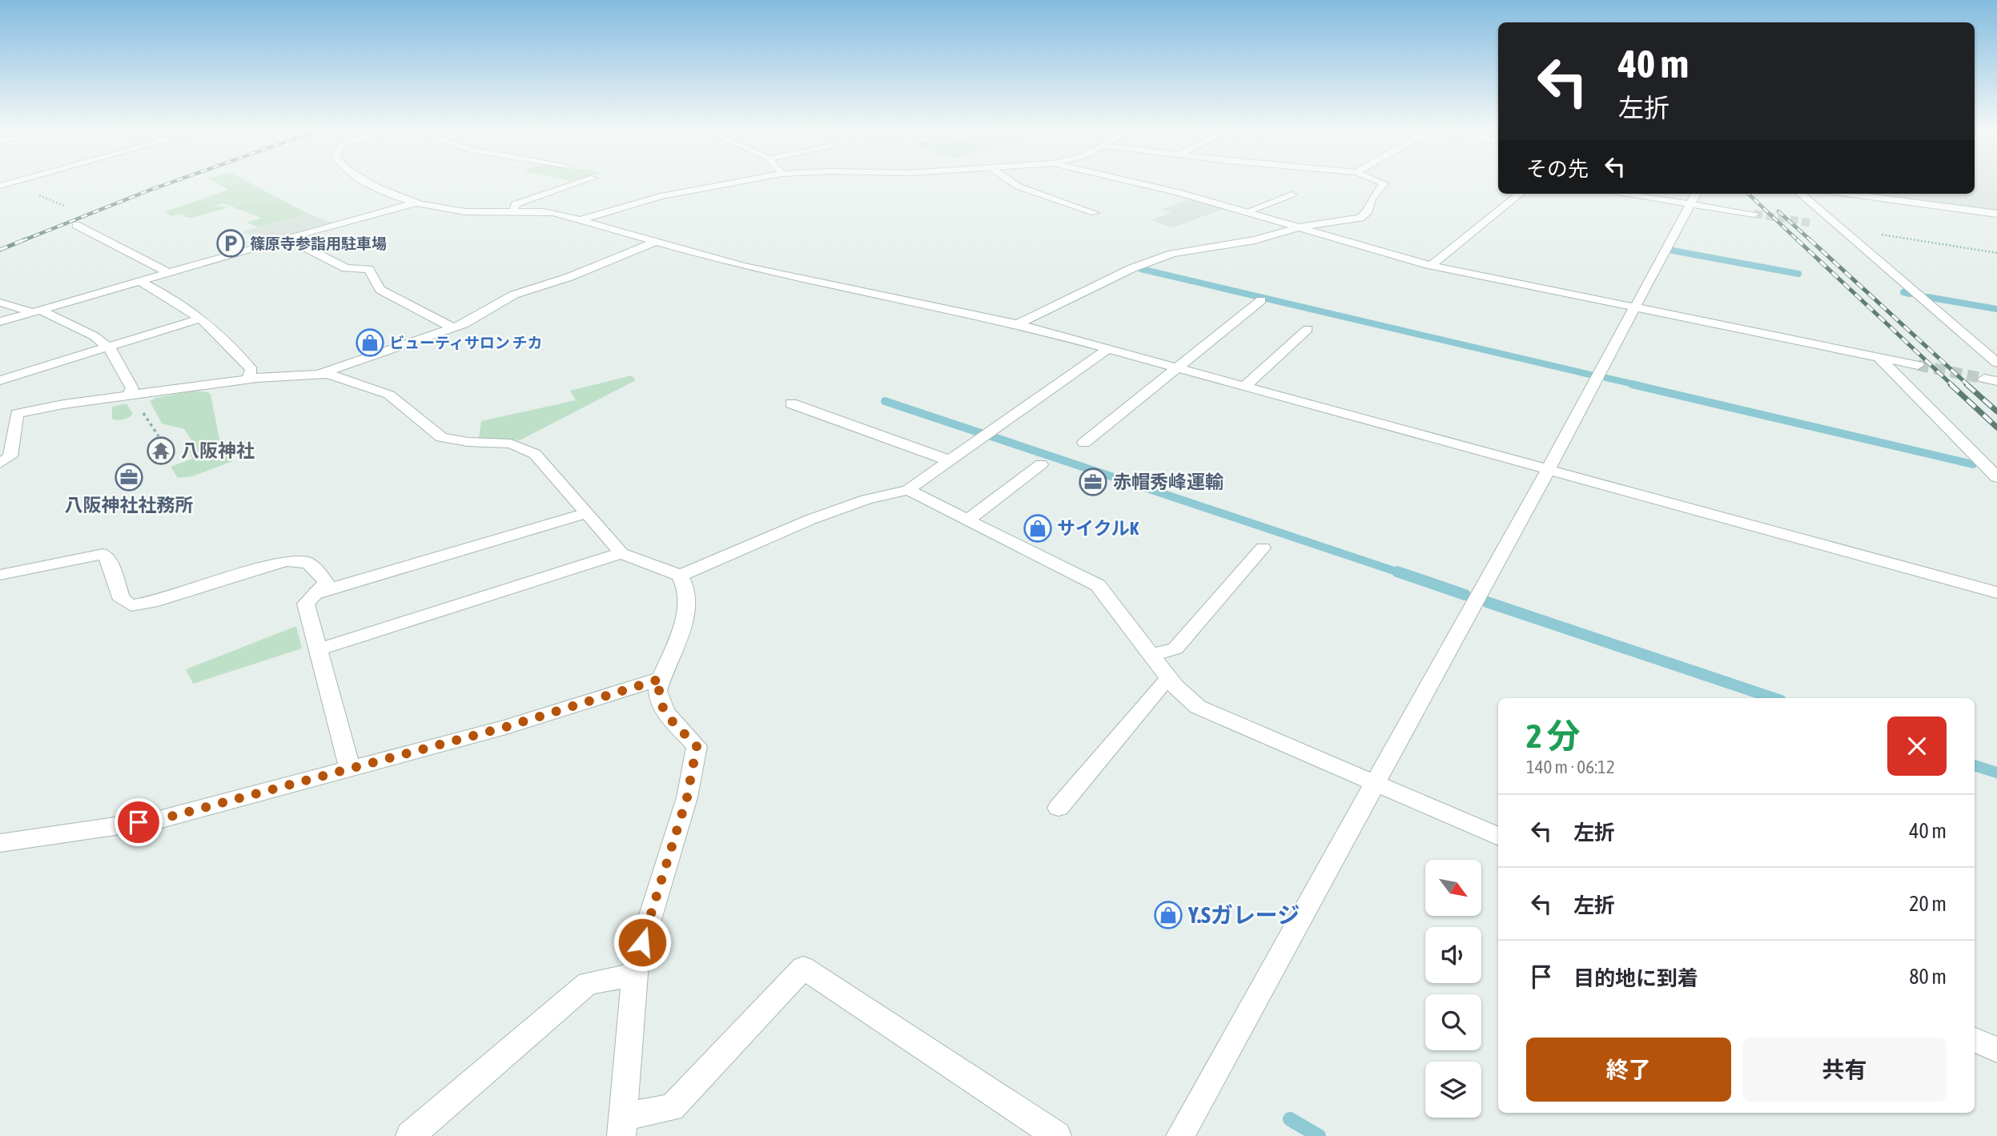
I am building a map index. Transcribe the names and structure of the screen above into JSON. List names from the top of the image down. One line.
{"places":{"parking":["篠原寺参詣用駐車場"],"shop":["ビューティサロン チカ","サイクルK","Y.Sガレージ"],"temple":["八阪神社"],"office":["八阪神社社務所","赤帽秀峰運輸"]},"north":"bottom right","page":{"turn":["40 m","左折"],"then":"その先","heading":["2 分","140 m · 06:12"],"list":[{"name":"左折","value":"40 m"},{"name":"左折","value":"20 m"},{"name":"目的地に到着","value":"80 m"}],"buttons":["終了","共有"]}}
